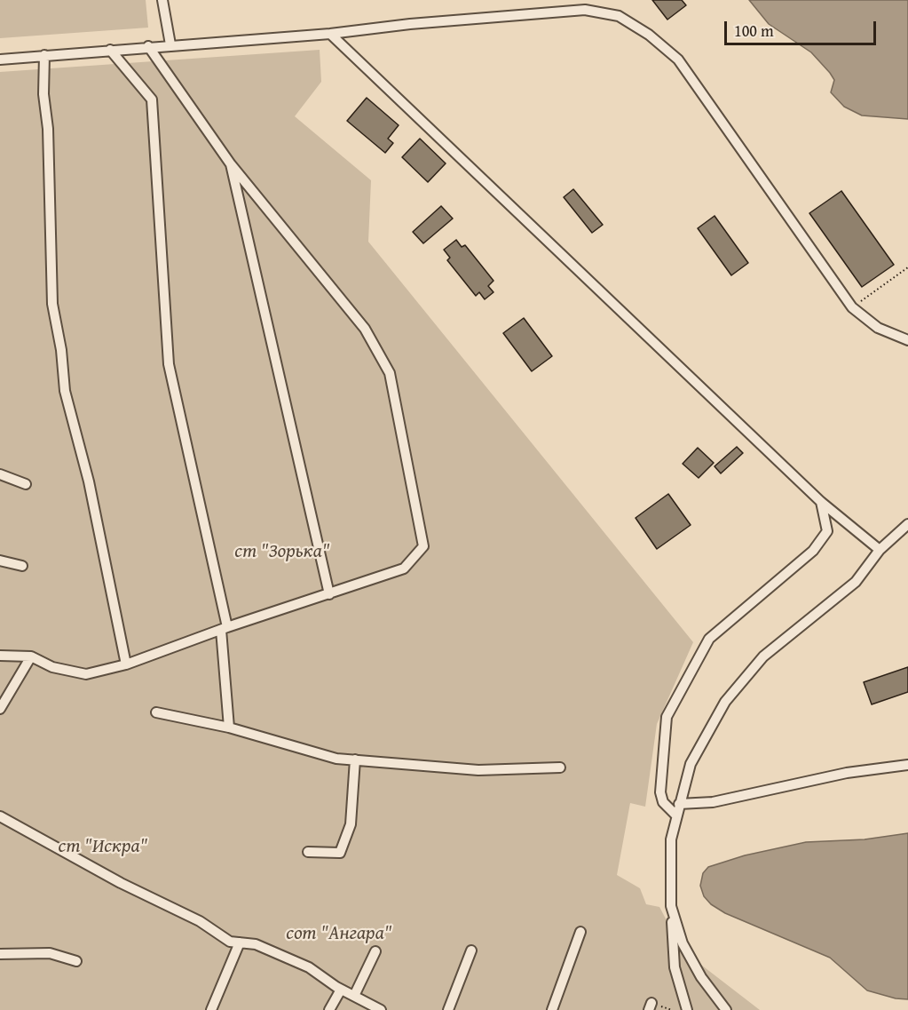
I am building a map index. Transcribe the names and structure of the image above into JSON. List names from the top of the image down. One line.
{"parks":["ст \"Зорька\"","ст \"Искра\"","сот \"Ангара\""],"scale_bar":"100 m"}
